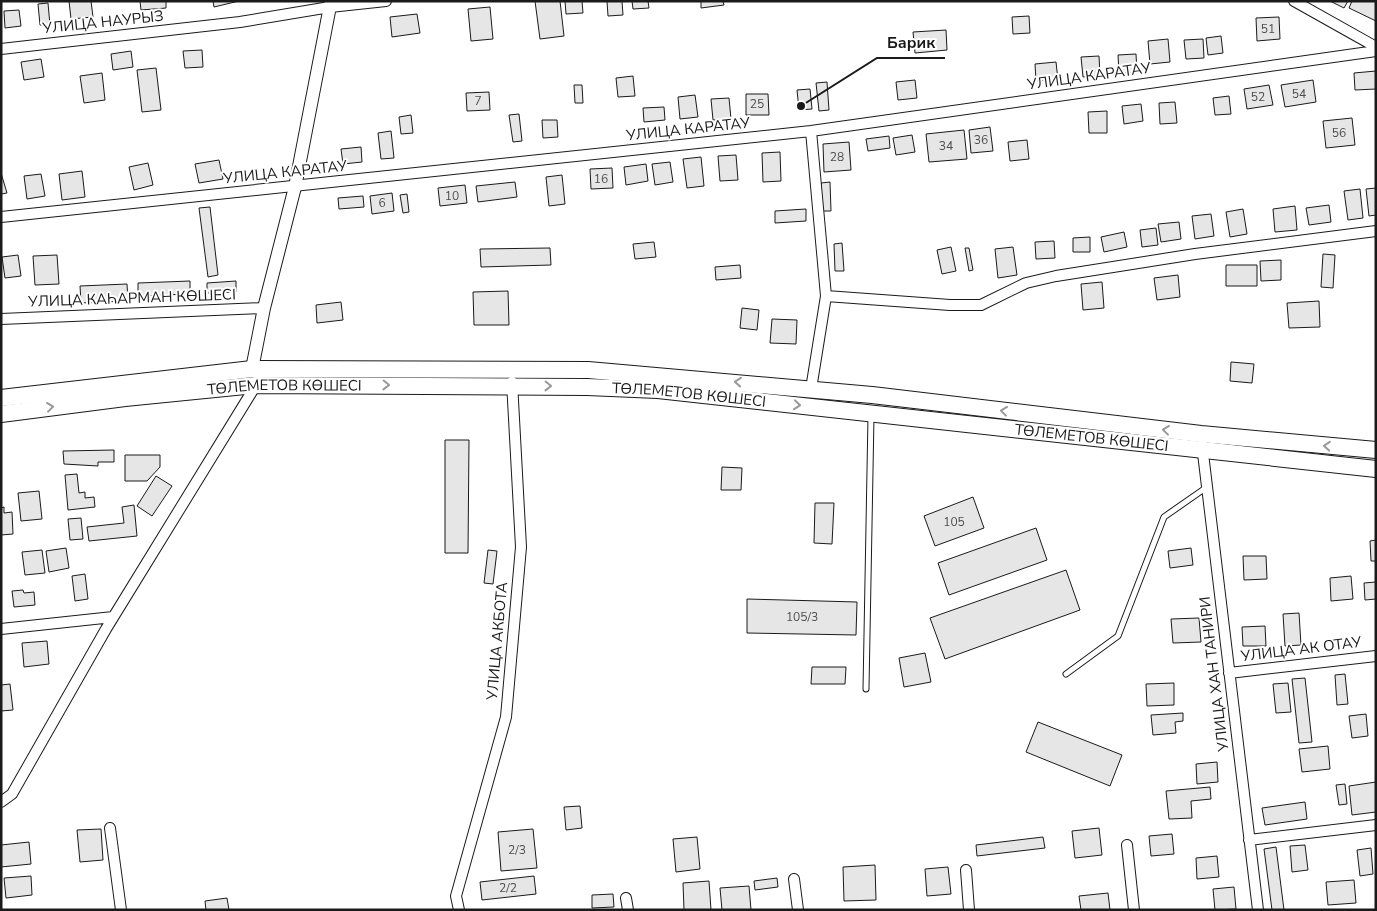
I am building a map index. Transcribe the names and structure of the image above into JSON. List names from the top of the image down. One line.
{"streets":{"main road":["ТӨЛЕМЕТОВ КӨШЕСІ"],"street":["УЛИЦА НАУРЫЗ","УЛИЦА КАРАТАУ","УЛИЦА КАҺАРМАН КӨШЕСІ","УЛИЦА АКБОТА","УЛИЦА АК ОТАУ","УЛИЦА ХАН ТАНИРИ"]},"crossings":[["ТӨЛЕМЕТОВ КӨШЕСІ","УЛИЦА АКБОТА"],["ТӨЛЕМЕТОВ КӨШЕСІ","УЛИЦА ХАН ТАНИРИ"],["УЛИЦА АК ОТАУ","УЛИЦА ХАН ТАНИРИ"]],"places":["Барик"],"house_numbers":["51","54","52","7","25","56","36","34","28","16","10","6","105","105/3","2/3","2/2"]}
